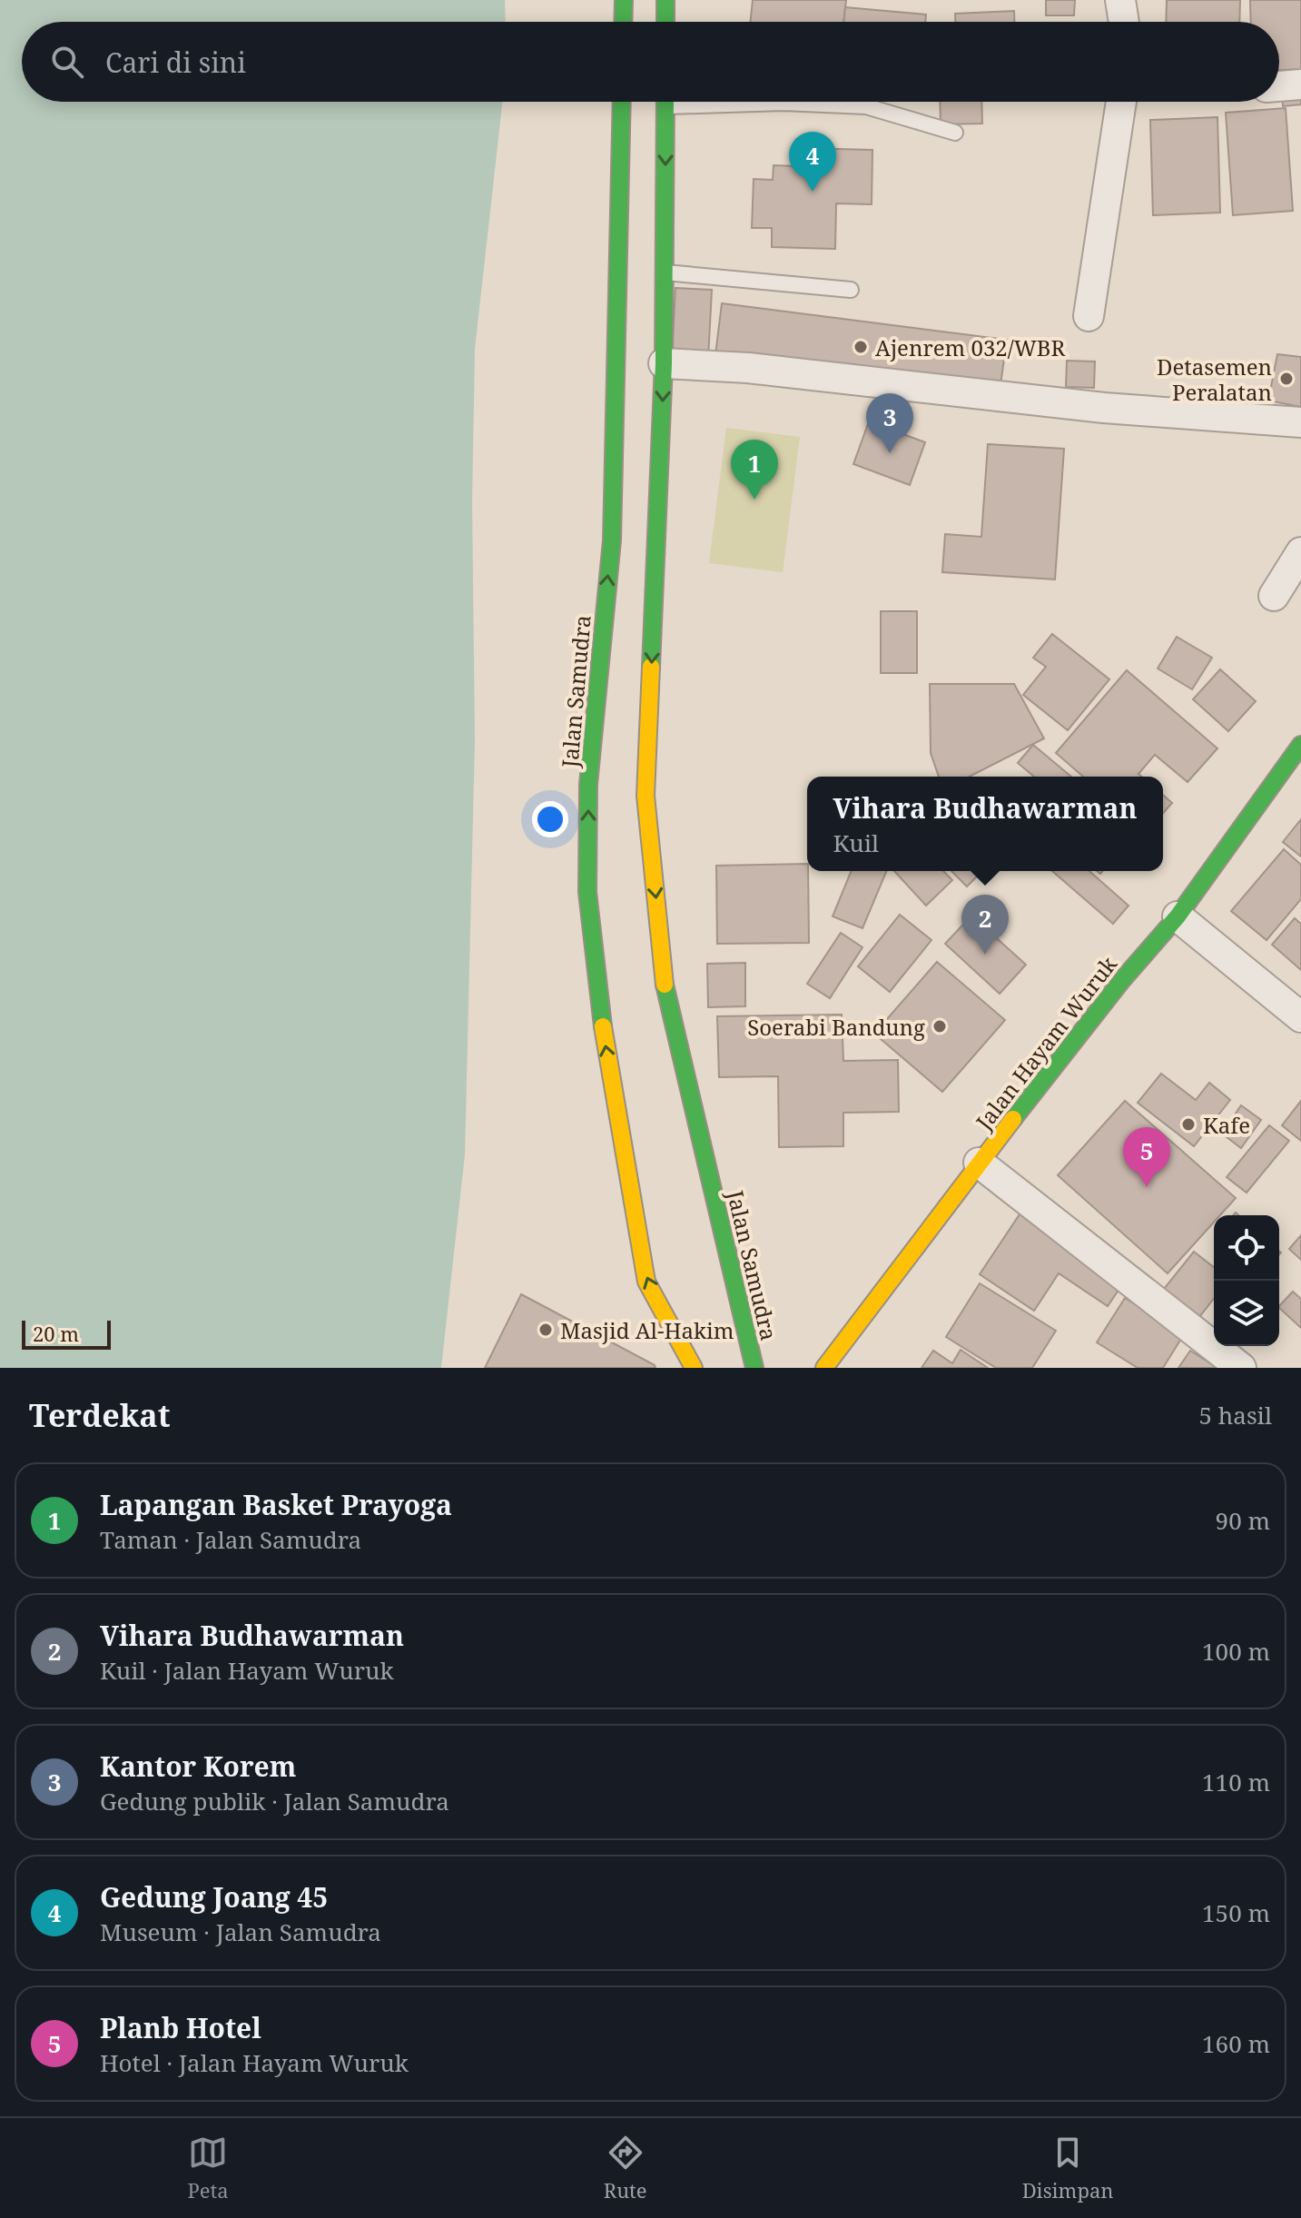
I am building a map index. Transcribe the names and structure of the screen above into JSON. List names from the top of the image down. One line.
{"streets":{"main road":["Jalan Samudra","Jalan Hayam Wuruk"]},"places":["Ajenrem 032/WBR","Detasemen Peralatan","Soerabi Bandung","Kafe","Masjid Al-Hakim"],"scale_bar":"20 m","page":{"search":"Cari di sini","pins":["4","3","1","2","5"],"popup":["Vihara Budhawarman","Kuil"],"scale":"20 m","heading":["Terdekat","5 hasil"],"list":[{"mark":"1","name":"Lapangan Basket Prayoga","note":"Taman · Jalan Samudra","value":"90 m"},{"mark":"2","name":"Vihara Budhawarman","note":"Kuil · Jalan Hayam Wuruk","value":"100 m"},{"mark":"3","name":"Kantor Korem","note":"Gedung publik · Jalan Samudra","value":"110 m"},{"mark":"4","name":"Gedung Joang 45","note":"Museum · Jalan Samudra","value":"150 m"},{"mark":"5","name":"Planb Hotel","note":"Hotel · Jalan Hayam Wuruk","value":"160 m"}],"nav":["Peta","Rute","Disimpan"]}}
